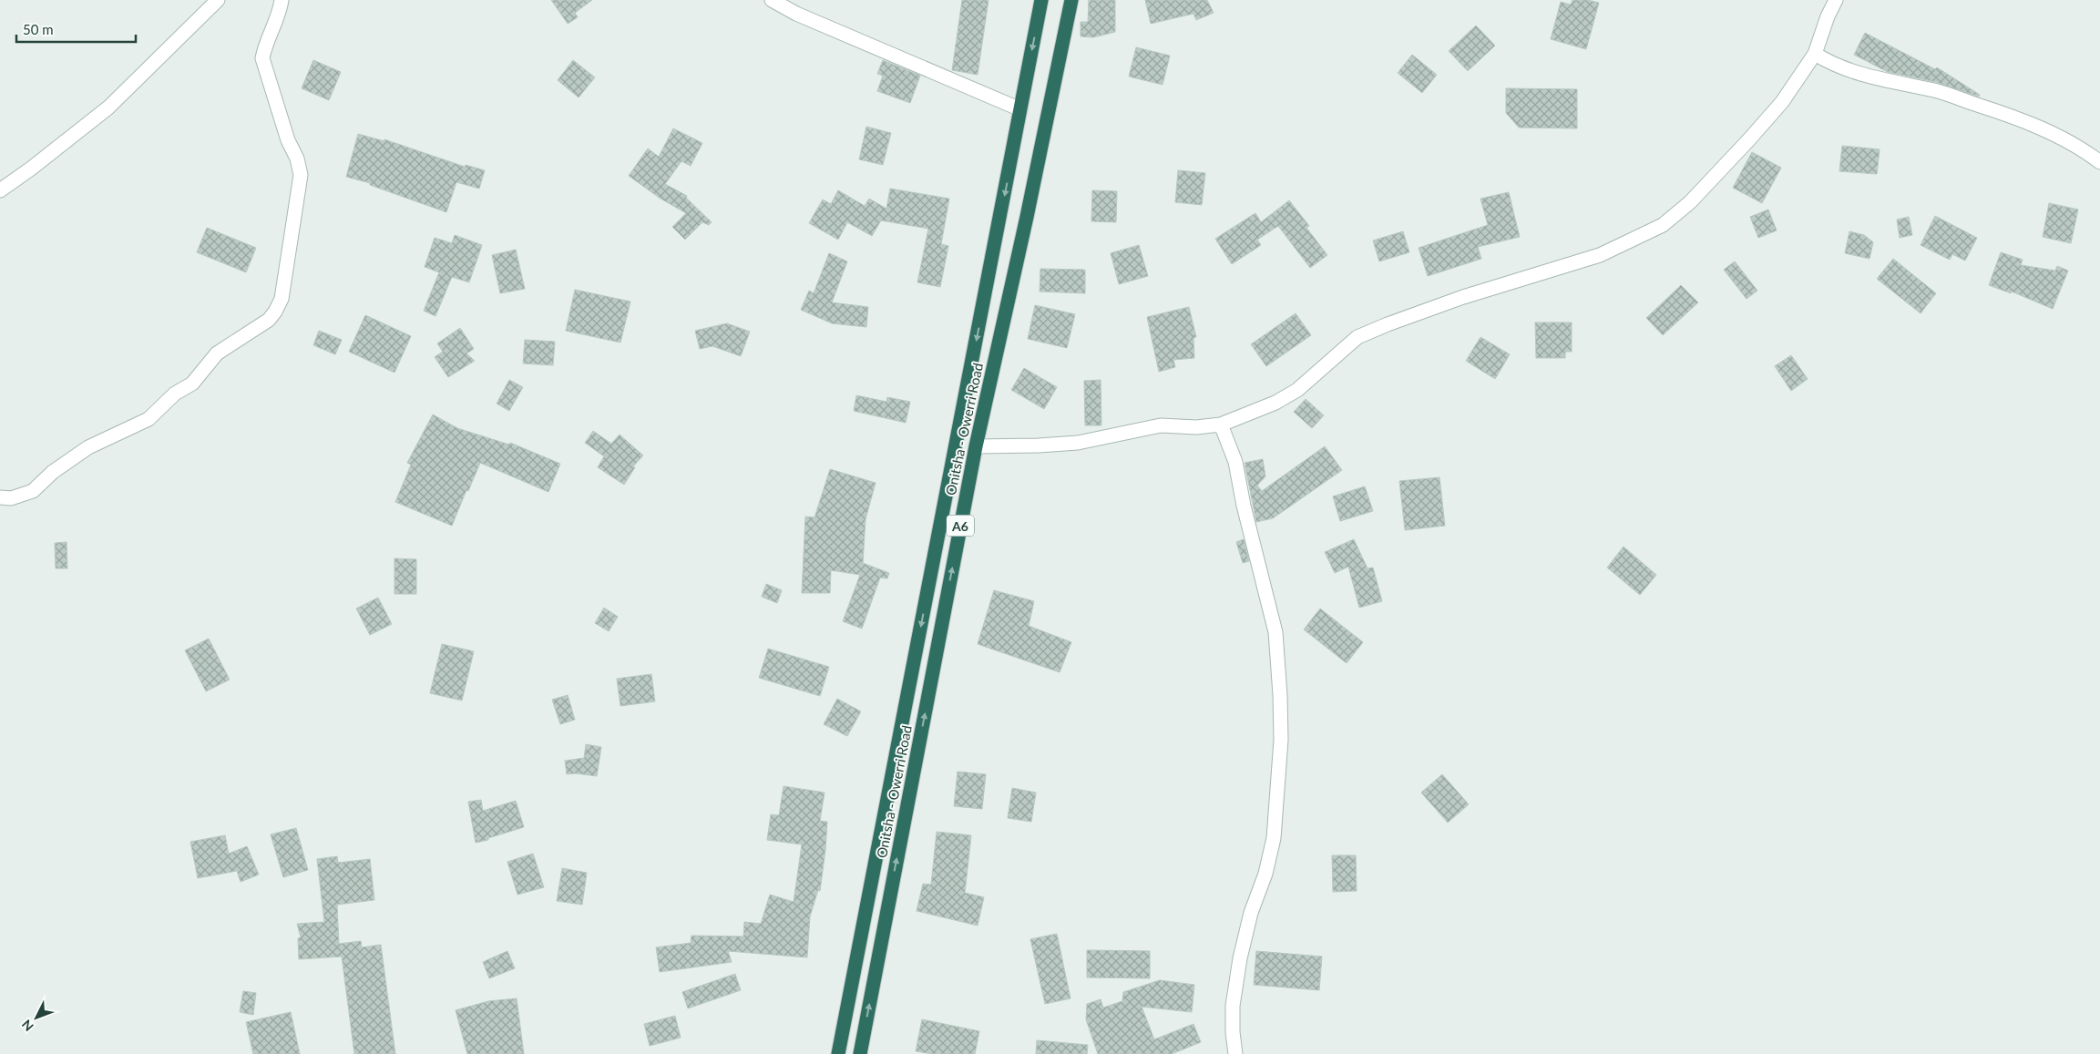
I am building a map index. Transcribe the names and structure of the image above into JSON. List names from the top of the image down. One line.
{"streets":{"highway":["Onitsha - Owerri Road","A6"]},"scale_bar":"50 m","north":"bottom left"}
